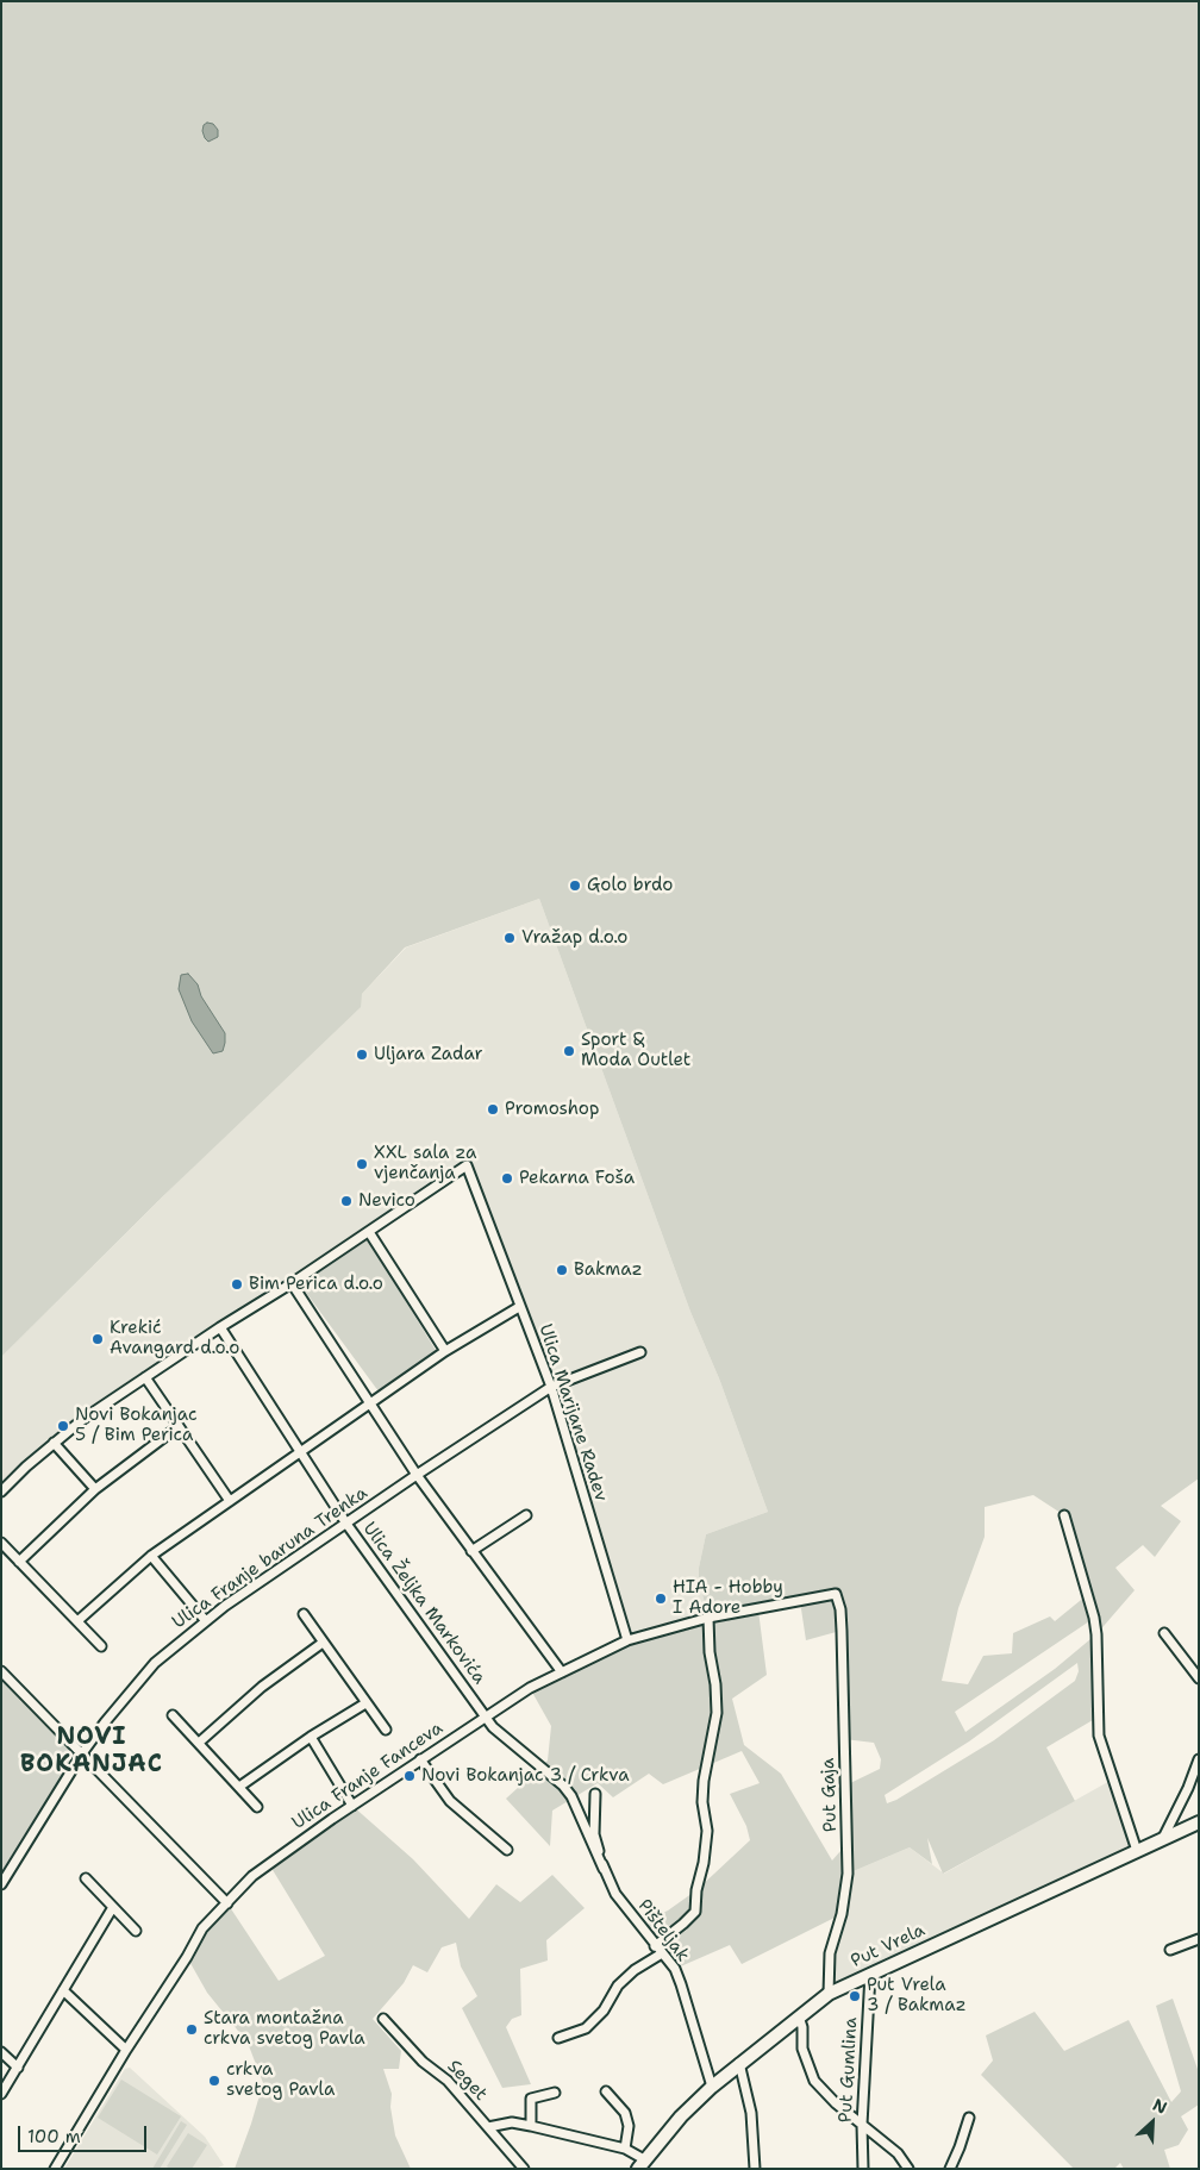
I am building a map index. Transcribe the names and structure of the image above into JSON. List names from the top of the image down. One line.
{"streets":{"main road":["Put Vrela"],"street":["Ulica Marijane Radev","Ulica Franje baruna Trenka","Ulica Željka Markovića","Ulica Franje Fanceva","Put Gaja","Pišteljak","Put Gumlina","Seget"]},"crossings":[["Ulica Marijane Radev","Ulica Franje baruna Trenka"],["Ulica Marijane Radev","Ulica Franje Fanceva"],["Ulica Franje baruna Trenka","Ulica Željka Markovića"],["Ulica Željka Markovića","Ulica Franje Fanceva"],["Ulica Željka Markovića","Pišteljak"],["Ulica Franje Fanceva","Put Gaja"],["Put Gaja","Put Vrela"],["Pišteljak","Put Vrela"],["Put Vrela","Put Gumlina"]],"districts":["NOVI BOKANJAC"],"places":["Golo brdo","Vražap d.o.o","Sport & Moda Outlet","Uljara Zadar","Promoshop","XXL sala za vjenčanja","Pekarna Foša","Nevico","Bakmaz","Bim Perica d.o.o","Krekić Avangard d.o.o","Novi Bokanjac 5 / Bim Perica","HIA - Hobby I Adore","Novi Bokanjac 3 / Crkva","Put Vrela 3 / Bakmaz","Stara montažna crkva svetog Pavla","crkva svetog Pavla"],"scale_bar":"100 m","north":"top right"}
